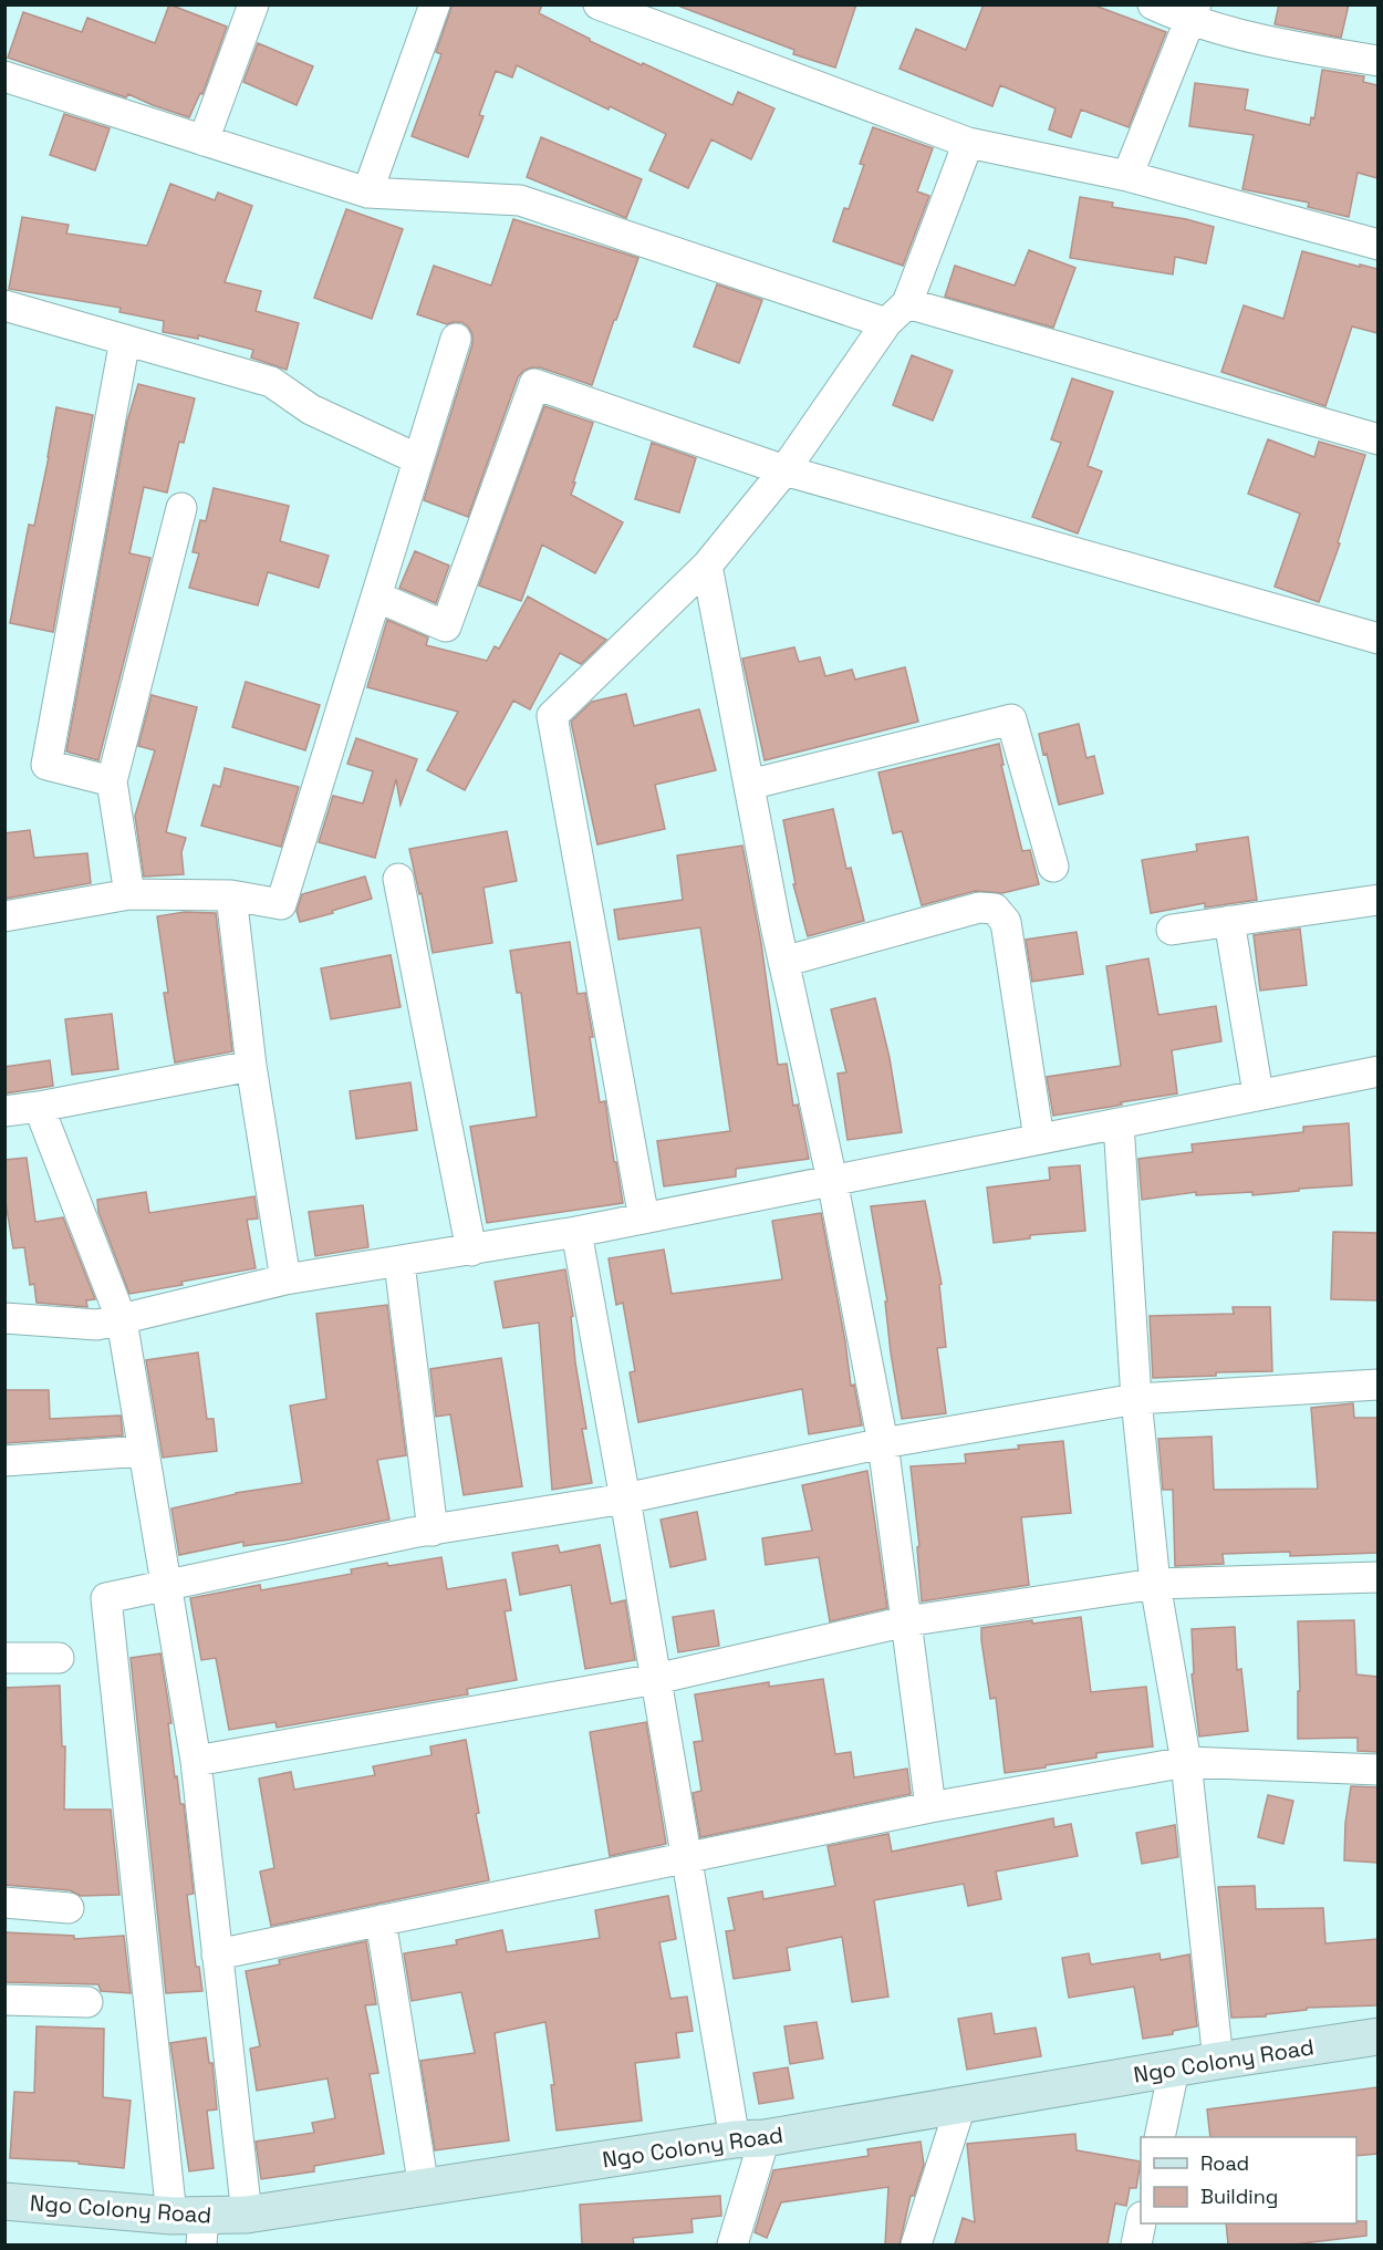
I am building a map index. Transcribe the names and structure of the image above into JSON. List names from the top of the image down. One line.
{"streets":{"street":["Ngo Colony Road"]},"legend":["Road","Building"]}
